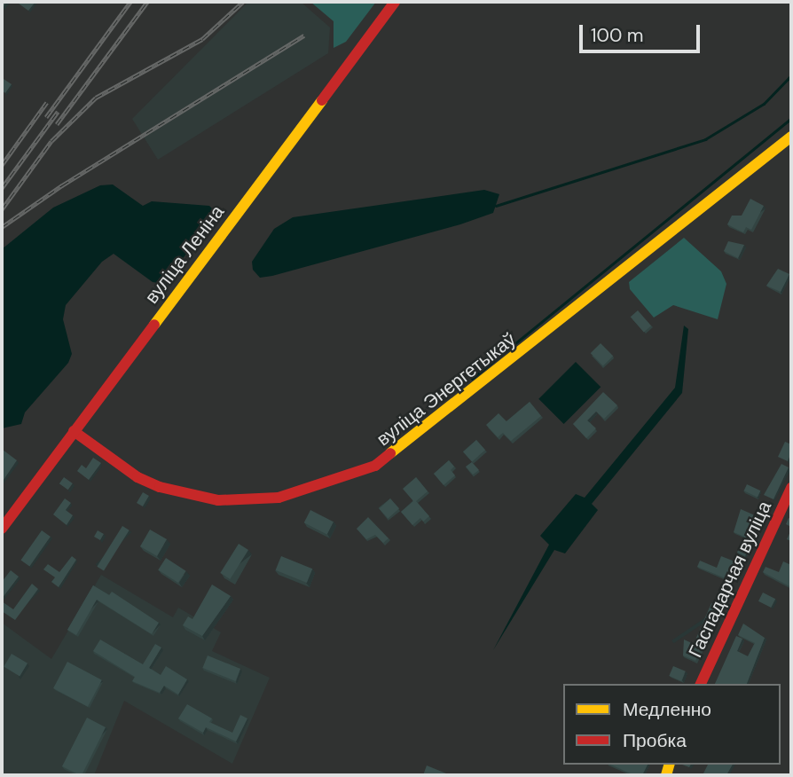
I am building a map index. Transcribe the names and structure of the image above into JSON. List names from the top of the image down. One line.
{"streets":{"street":["вуліца Леніна","вуліца Энергетыкаў","Гаспадарчая вуліца"]},"crossings":[["вуліца Леніна","вуліца Энергетыкаў"]],"legend":["Медленно","Пробка"],"scale_bar":"100 m"}
